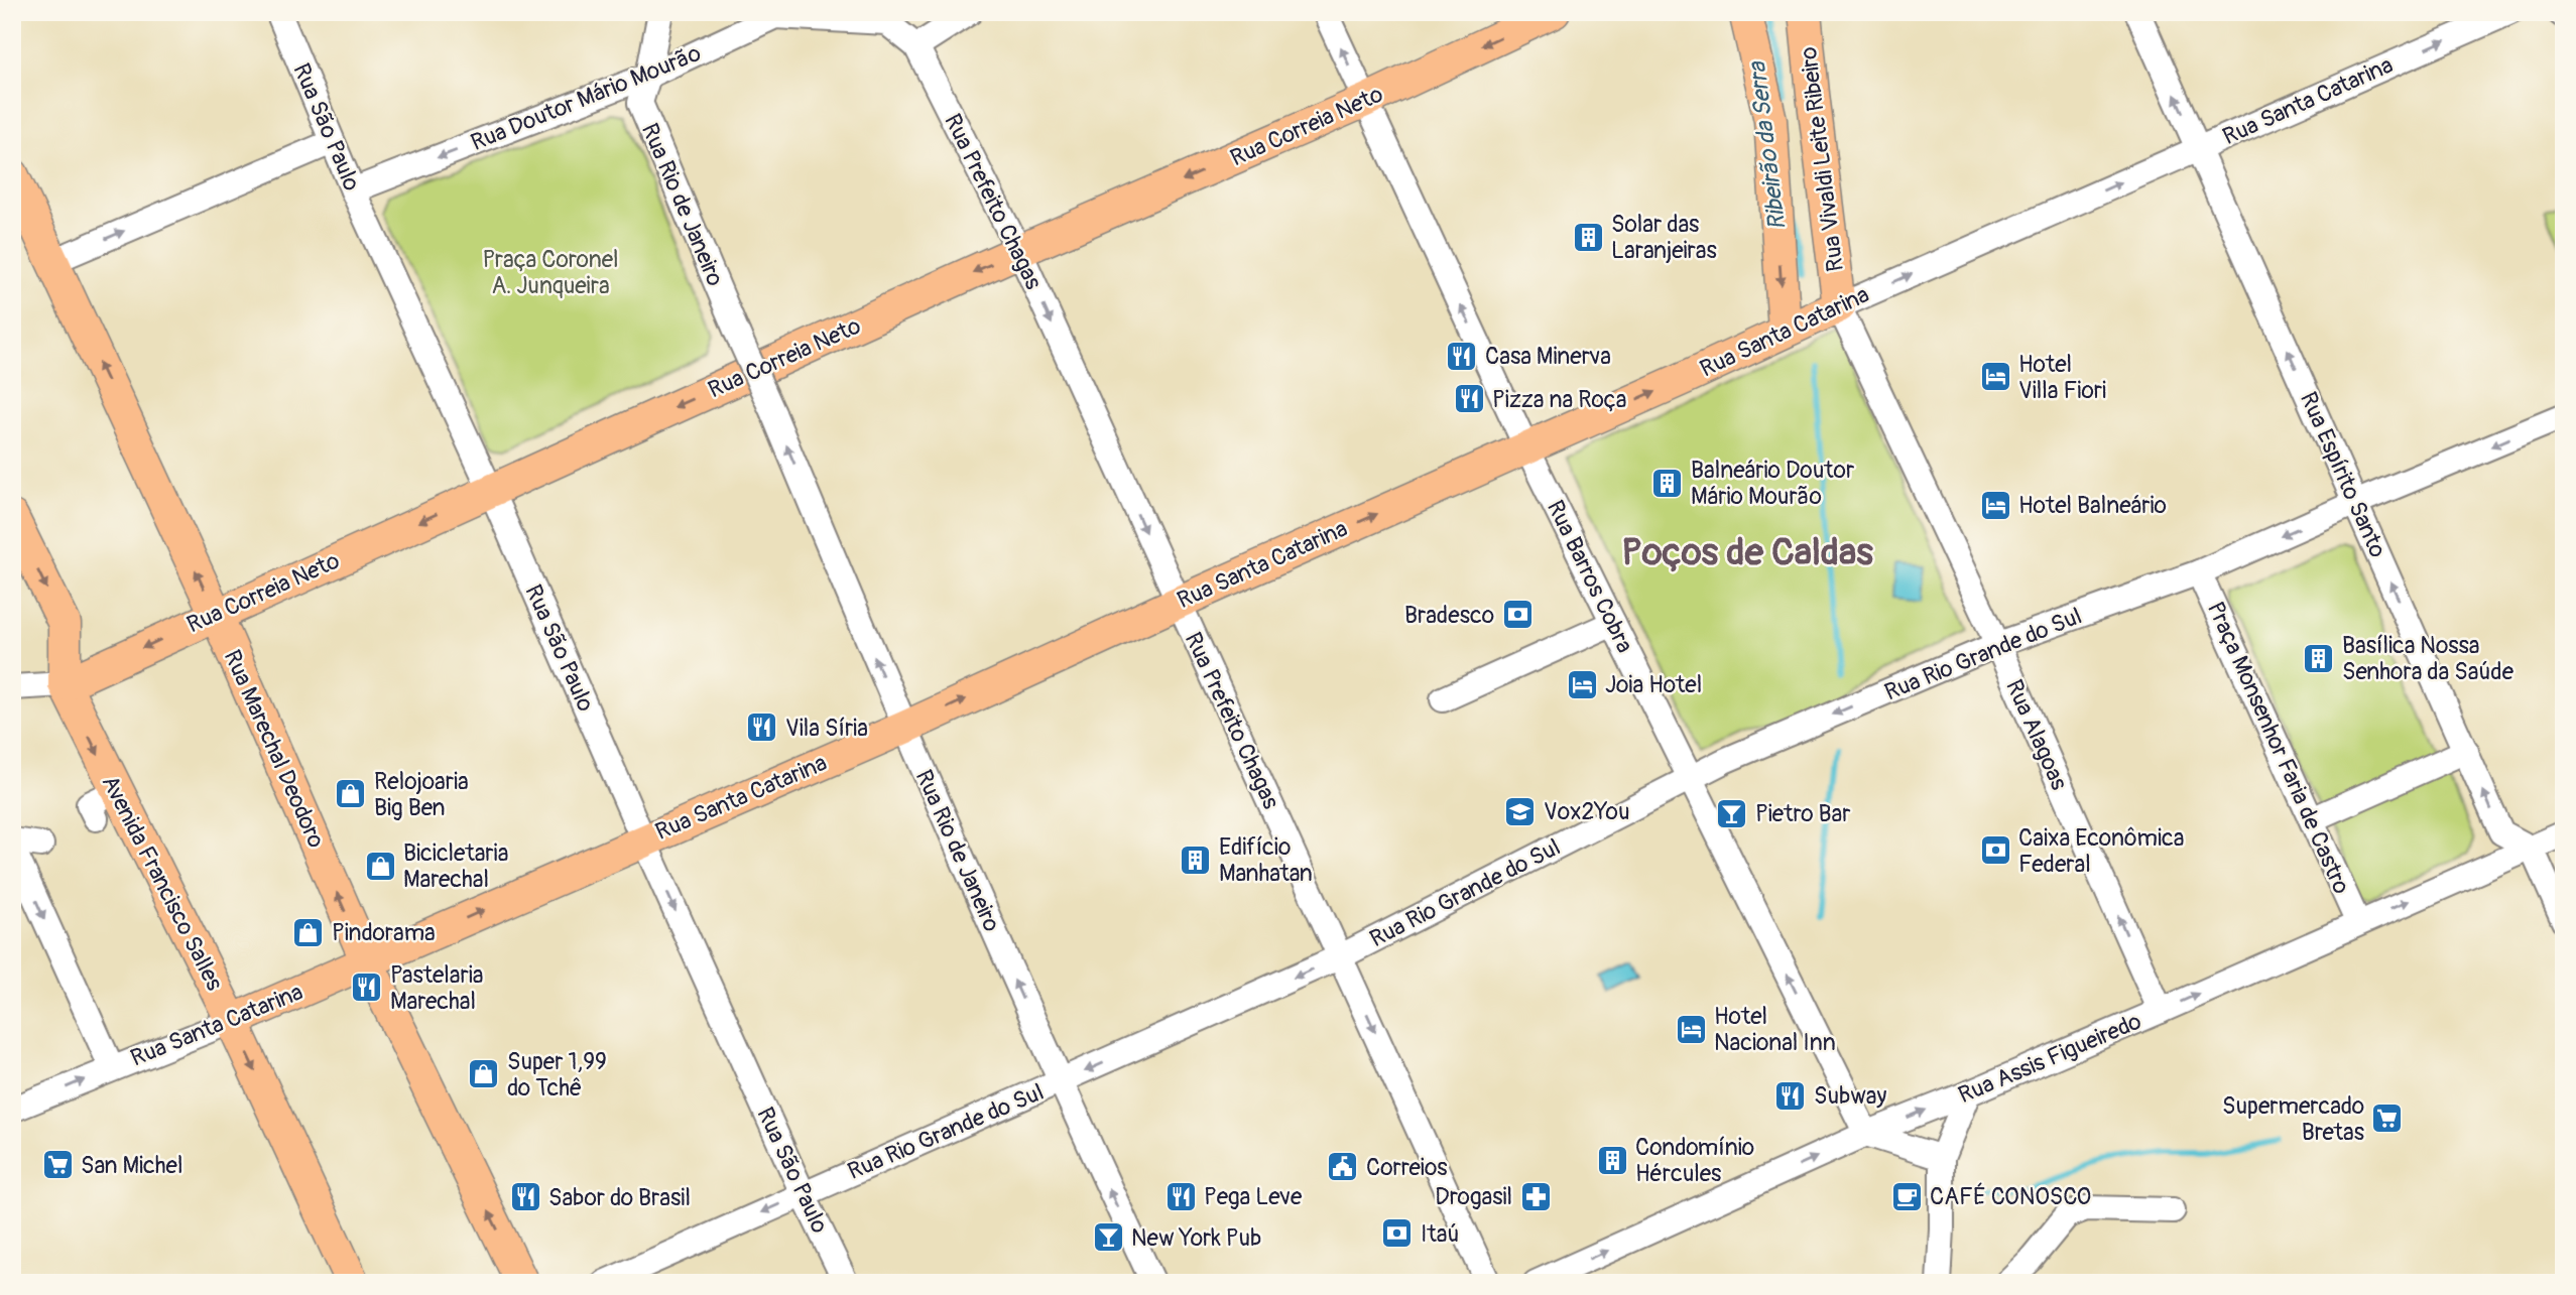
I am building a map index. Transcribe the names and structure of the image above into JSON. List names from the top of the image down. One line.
{"streets":{"main road":["Rua Santa Catarina","Rua Correia Neto","Rua Vivaldi Leite Ribeiro","Rua Marechal Deodoro","Avenida Francisco Salles"],"street":["Rua Doutor Mário Mourão","Rua São Paulo","Rua Prefeito Chagas","Rua Rio de Janeiro","Rua Espírito Santo","Rua Barros Cobra","Rua Rio Grande do Sul","Rua Alagoas","Praça Monsenhor Faria de Castro","Rua Assis Figueiredo"]},"crossings":[["Rua Doutor Mário Mourão","Rua São Paulo"],["Rua Doutor Mário Mourão","Rua Prefeito Chagas"],["Rua Doutor Mário Mourão","Rua Rio de Janeiro"],["Rua Santa Catarina","Rua São Paulo"],["Rua Santa Catarina","Rua Vivaldi Leite Ribeiro"],["Rua Santa Catarina","Rua Prefeito Chagas"],["Rua Santa Catarina","Rua Rio de Janeiro"],["Rua Santa Catarina","Rua Espírito Santo"],["Rua Santa Catarina","Rua Barros Cobra"],["Rua Santa Catarina","Rua Alagoas"],["Rua Santa Catarina","Rua Marechal Deodoro"],["Rua Santa Catarina","Avenida Francisco Salles"],["Rua Correia Neto","Rua São Paulo"],["Rua Correia Neto","Rua Prefeito Chagas"],["Rua Correia Neto","Rua Barros Cobra"],["Rua Correia Neto","Rua Marechal Deodoro"],["Rua Correia Neto","Avenida Francisco Salles"],["Rua São Paulo","Rua Rio Grande do Sul"],["Rua Vivaldi Leite Ribeiro","Rua Alagoas"],["Rua Prefeito Chagas","Rua Rio Grande do Sul"],["Rua Rio de Janeiro","Rua Rio Grande do Sul"],["Rua Espírito Santo","Rua Rio Grande do Sul"],["Rua Espírito Santo","Rua Assis Figueiredo"],["Rua Barros Cobra","Rua Rio Grande do Sul"],["Rua Barros Cobra","Rua Assis Figueiredo"],["Rua Rio Grande do Sul","Rua Alagoas"],["Rua Rio Grande do Sul","Praça Monsenhor Faria de Castro"],["Rua Alagoas","Rua Assis Figueiredo"],["Praça Monsenhor Faria de Castro","Rua Assis Figueiredo"]],"one_way":["Rua Doutor Mário Mourão","Rua Santa Catarina","Rua Correia Neto","Rua Prefeito Chagas","Rua Rio de Janeiro","Rua Espírito Santo","Rua Barros Cobra","Rua Rio Grande do Sul","Rua Alagoas","Rua Marechal Deodoro","Avenida Francisco Salles","Rua Assis Figueiredo"],"districts":["Poços de Caldas"],"water":["Ribeirão da Serra"],"parks":["Praça Coronel A. Junqueira"],"places":{"building":["Solar das Laranjeiras","Balneário Doutor Mário Mourão","Basílica Nossa Senhora da Saúde","Edifício Manhatan","Condomínio Hércules"],"restaurant":["Casa Minerva","Pizza na Roça","Vila Síria","Pastelaria Marechal","Subway","Pega Leve","Sabor do Brasil"],"hotel":["Hotel Villa Fiori","Hotel Balneário","Joia Hotel","Hotel Nacional Inn"],"bank":["Bradesco","Caixa Econômica Federal","Itaú"],"shop":["Relojoaria Big Ben","Bicicletaria Marechal","Pindorama","Super 1,99 do Tchê"],"school or university":["Vox2You"],"bar":["Pietro Bar","New York Pub"],"supermarket":["Supermercado Bretas","San Michel"],"public building":["Correios"],"pharmacy":["Drogasil"],"cafe":["CAFÉ CONOSCO"]}}
